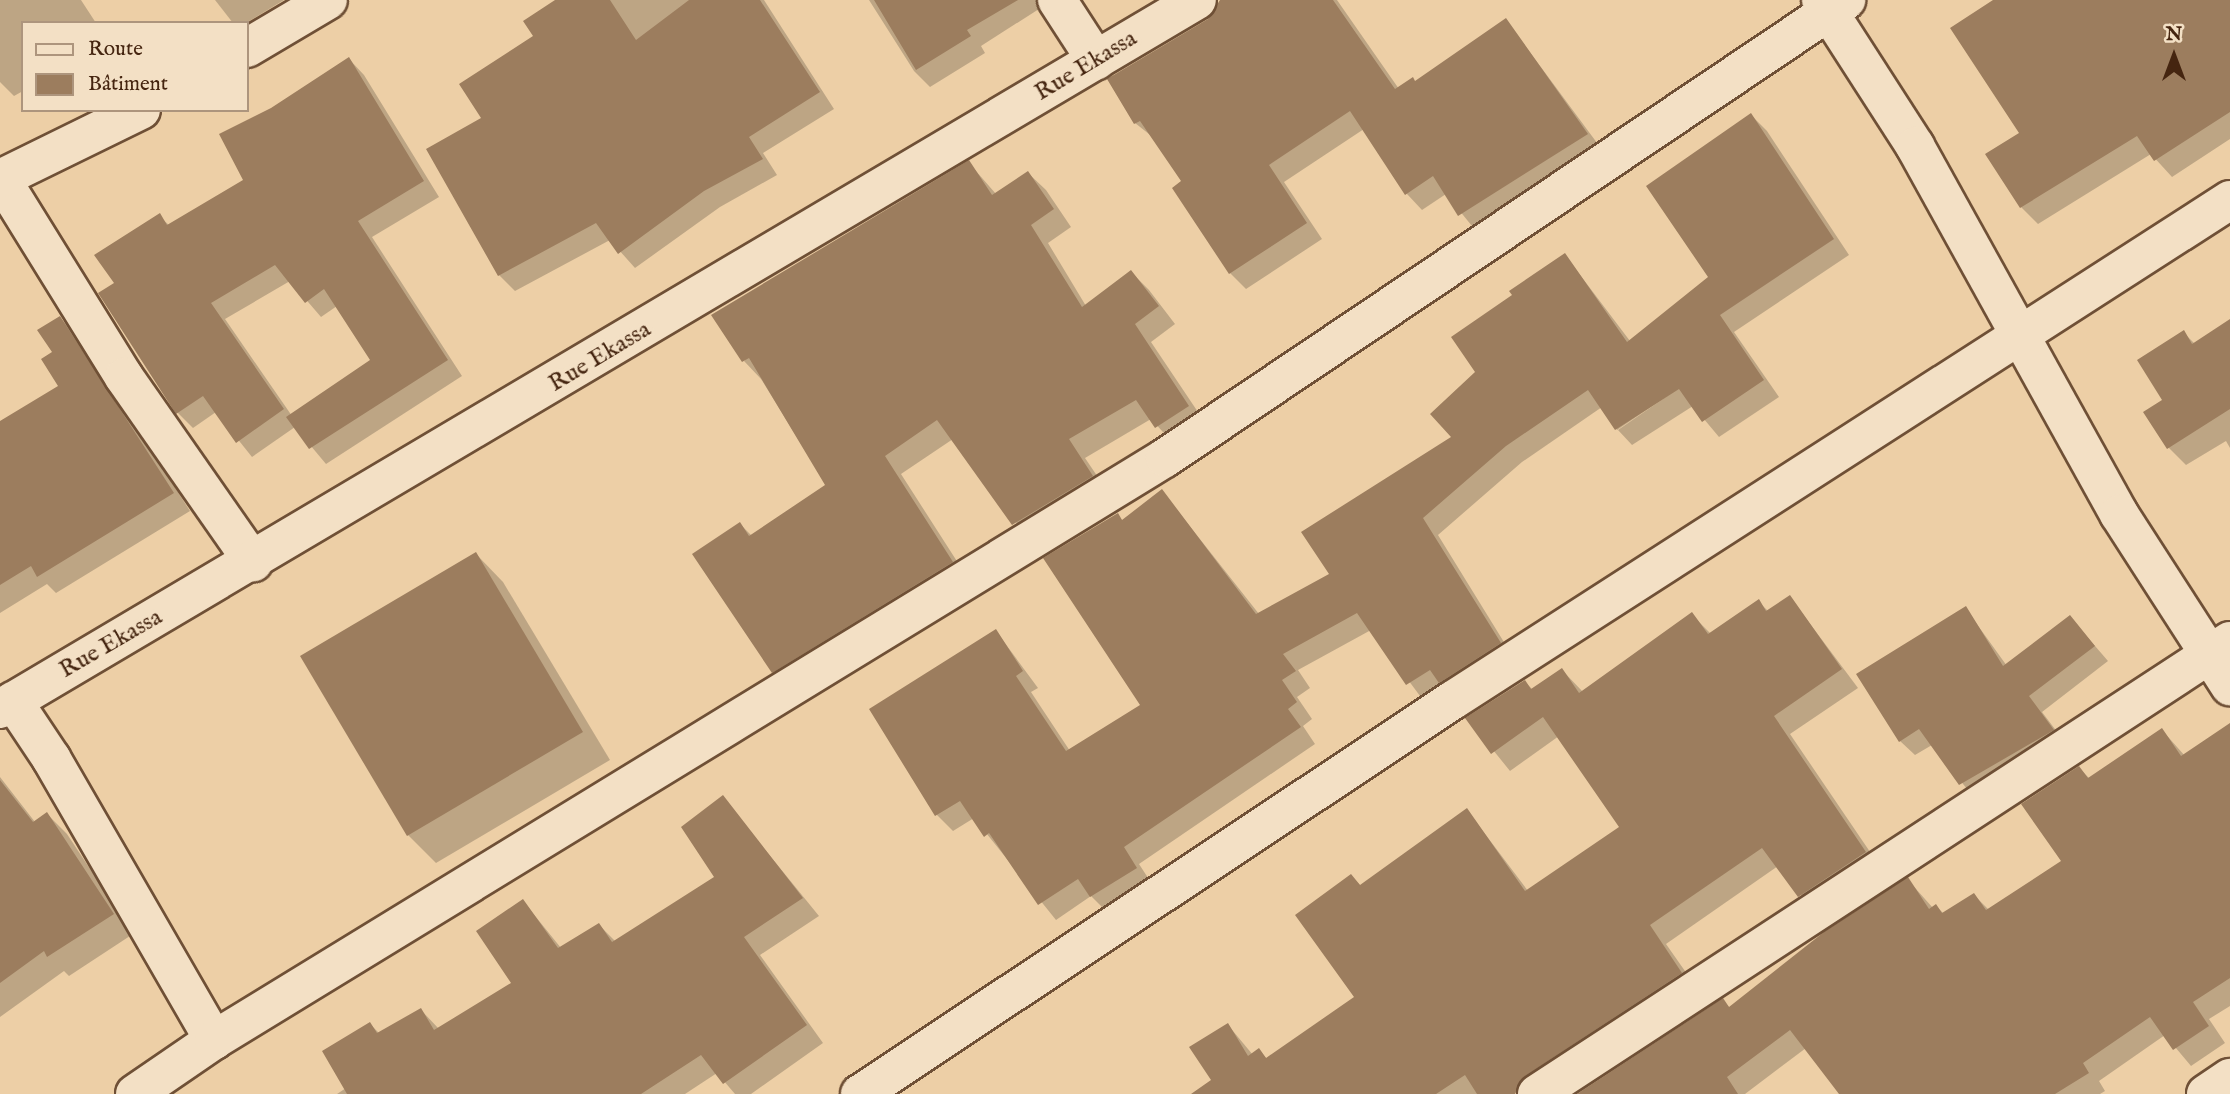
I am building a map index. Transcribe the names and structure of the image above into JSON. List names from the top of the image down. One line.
{"streets":{"street":["Rue Ekassa"]},"legend":["Route","Bâtiment"],"north":"top"}
